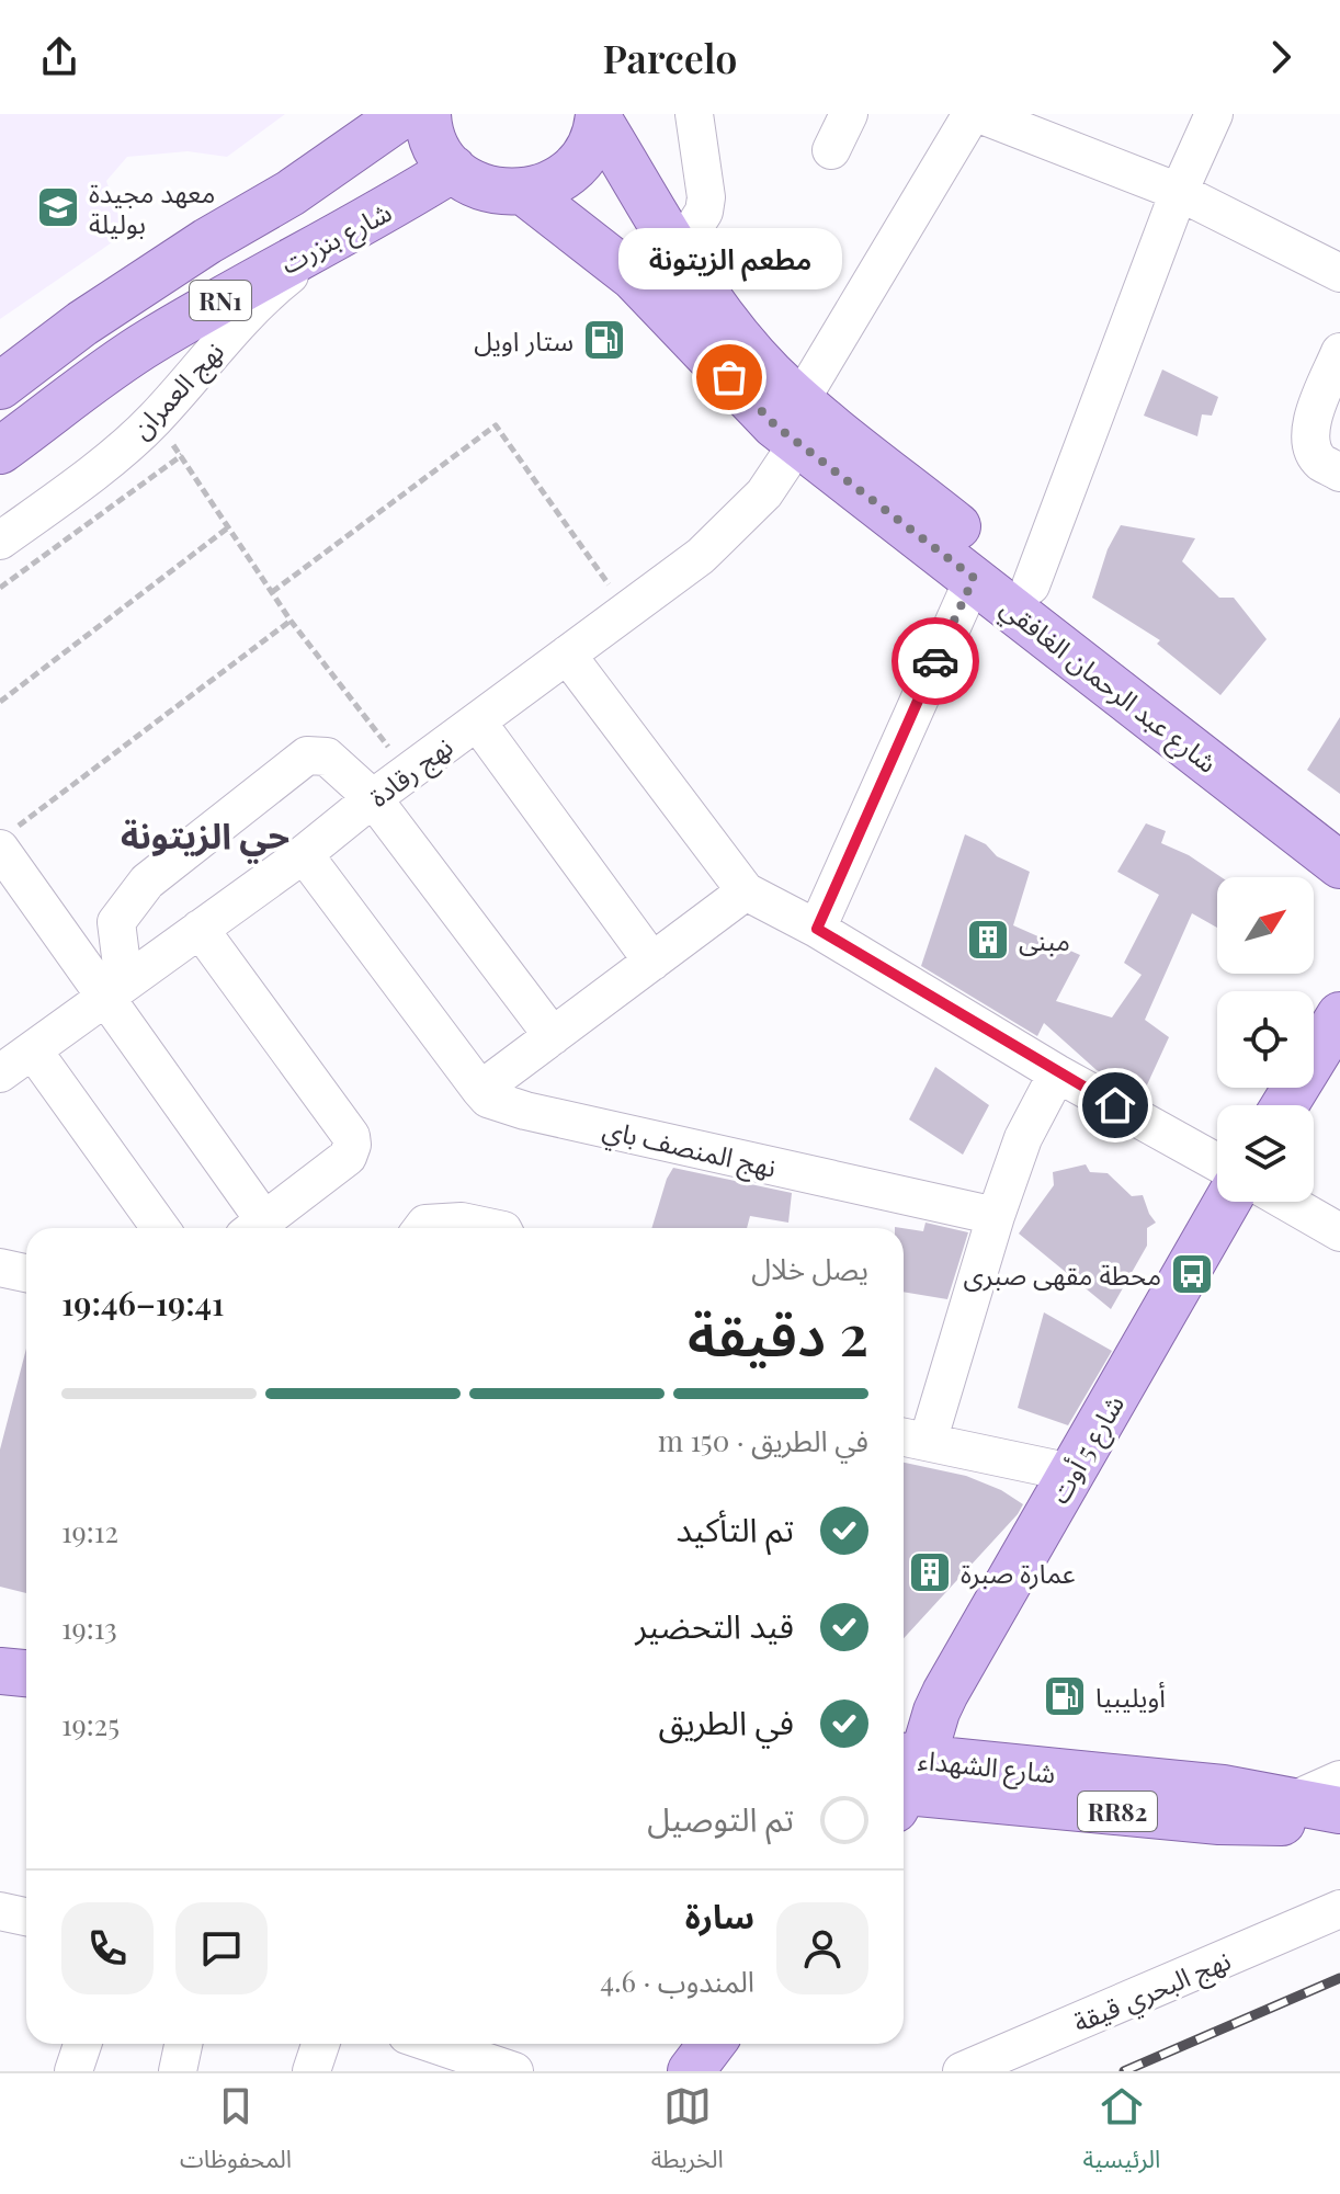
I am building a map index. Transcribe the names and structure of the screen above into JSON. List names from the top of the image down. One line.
{"streets":{"main road":["شارع بنزرت","RN1","شارع عبد الرحمان الغافقي","شارع 5 أوت","شارع الشهداء","RR82"],"street":["نهج العمران","نهج رقادة","نهج المنصف باي","نهج البحري قيقة"]},"crossings":[["شارع بنزرت","نهج العمران"],["شارع عبد الرحمان الغافقي","نهج رقادة"]],"districts":["حي الزيتونة"],"places":{"school or university":["معهد مجيدة بوليلة"],"fuel station":["ستار اويل","أويليبيا"],"other":["مطعم الزيتونة"],"building":["مبنى","عمارة صبرة"],"bus stop":["محطة مقهى صبرى"]},"north":"top right","page":{"header":"Parcelo","bubble":"مطعم الزيتونة","heading":["2 دقيقة","يصل خلال","19:41–19:46"],"panel":["سارة","المندوب · 4.6"],"bar":"في الطريق · 150 m","list":[["تم التأكيد","19:12"],["قيد التحضير","19:13"],["في الطريق","19:25"],"تم التوصيل"],"tabs":["الرئيسية","الخريطة","المحفوظات"]}}
